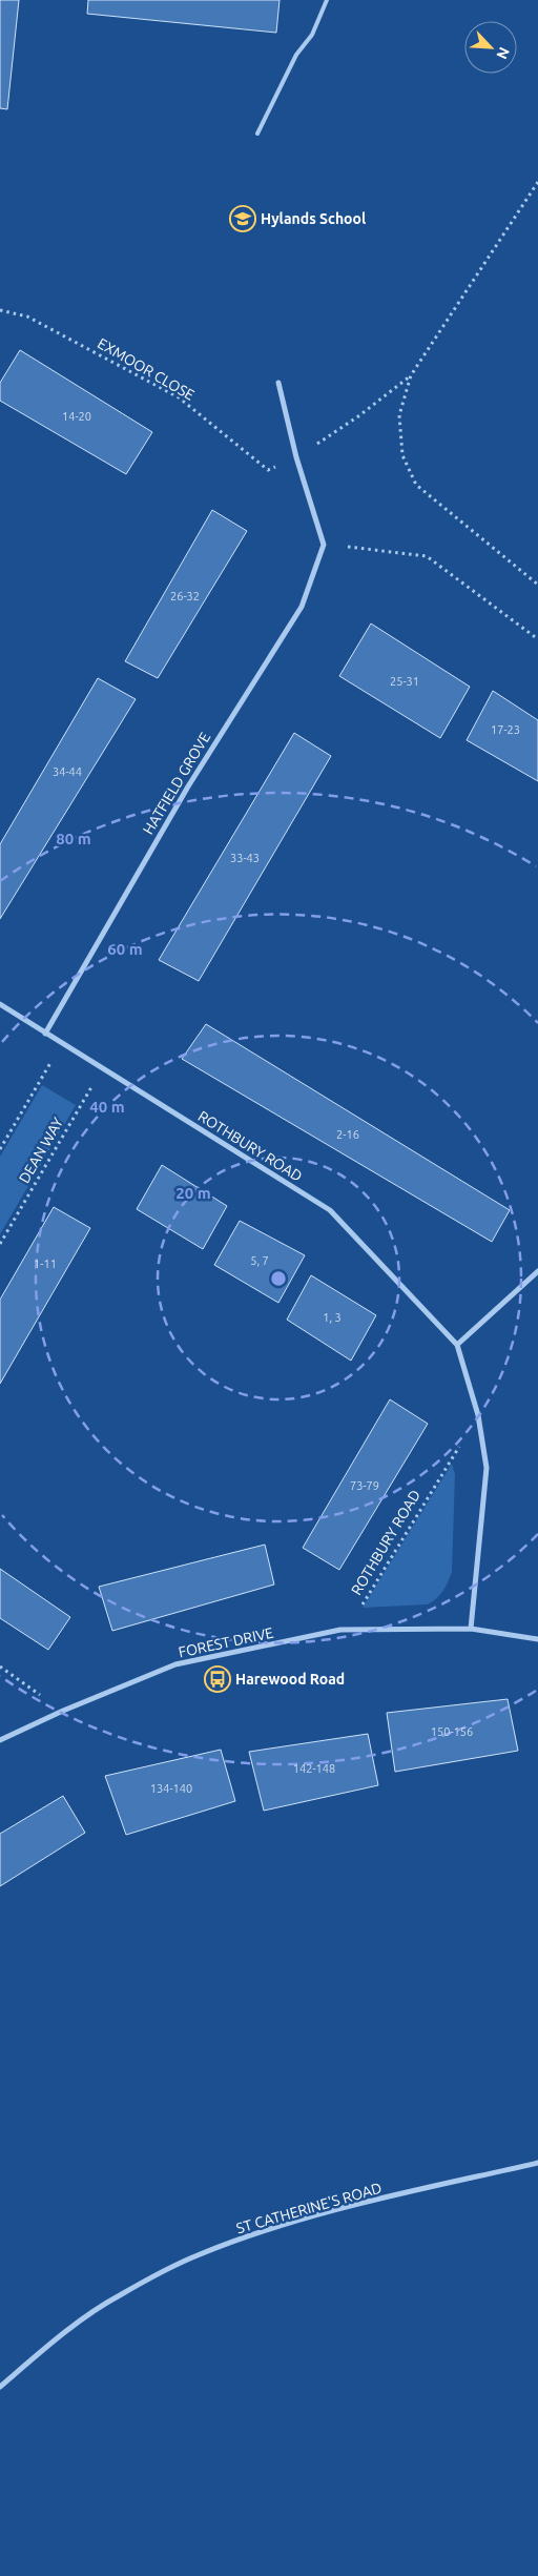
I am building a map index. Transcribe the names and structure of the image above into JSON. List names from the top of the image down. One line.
{"streets":{"street":["HATFIELD GROVE","ROTHBURY ROAD","FOREST DRIVE","ST CATHERINE'S ROAD"],"path":["EXMOOR CLOSE","DEAN WAY"]},"crossings":[["HATFIELD GROVE","ROTHBURY ROAD"],["ROTHBURY ROAD","DEAN WAY"],["ROTHBURY ROAD","FOREST DRIVE"]],"places":{"school or university":["Hylands School"],"bus stop":["Harewood Road"]},"house_numbers":["14-20","26-32","25-31","17-23","34-44","33-43","2-16","5, 7","1-11","1, 3","73-79","150-156","142-148","134-140"],"north":"bottom right","rings":["80 m","60 m","40 m","20 m"]}
